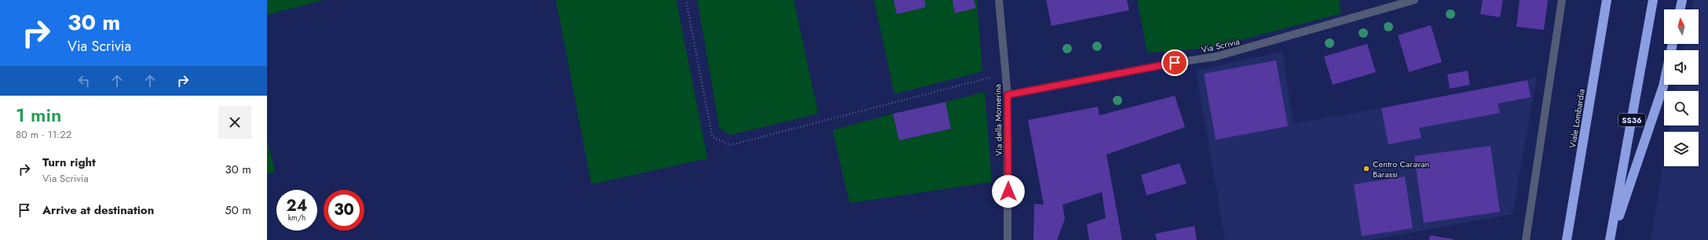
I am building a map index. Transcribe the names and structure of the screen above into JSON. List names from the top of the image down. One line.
{"streets":{"highway":["Viale Lombardia","SS36"],"street":["Via Scrivia","Via della Mornerina"]},"crossings":[["Via Scrivia","Via della Mornerina"]],"places":["Centro Caravan Barassi"],"north":"top","page":{"turn":["30 m","Via Scrivia"],"heading":["1 min","80 m · 11:22"],"list":[{"name":"Turn right","note":"Via Scrivia","value":"30 m"},{"name":"Arrive at destination","value":"50 m"}],"speed":"24 km/h","limit":"30"}}
